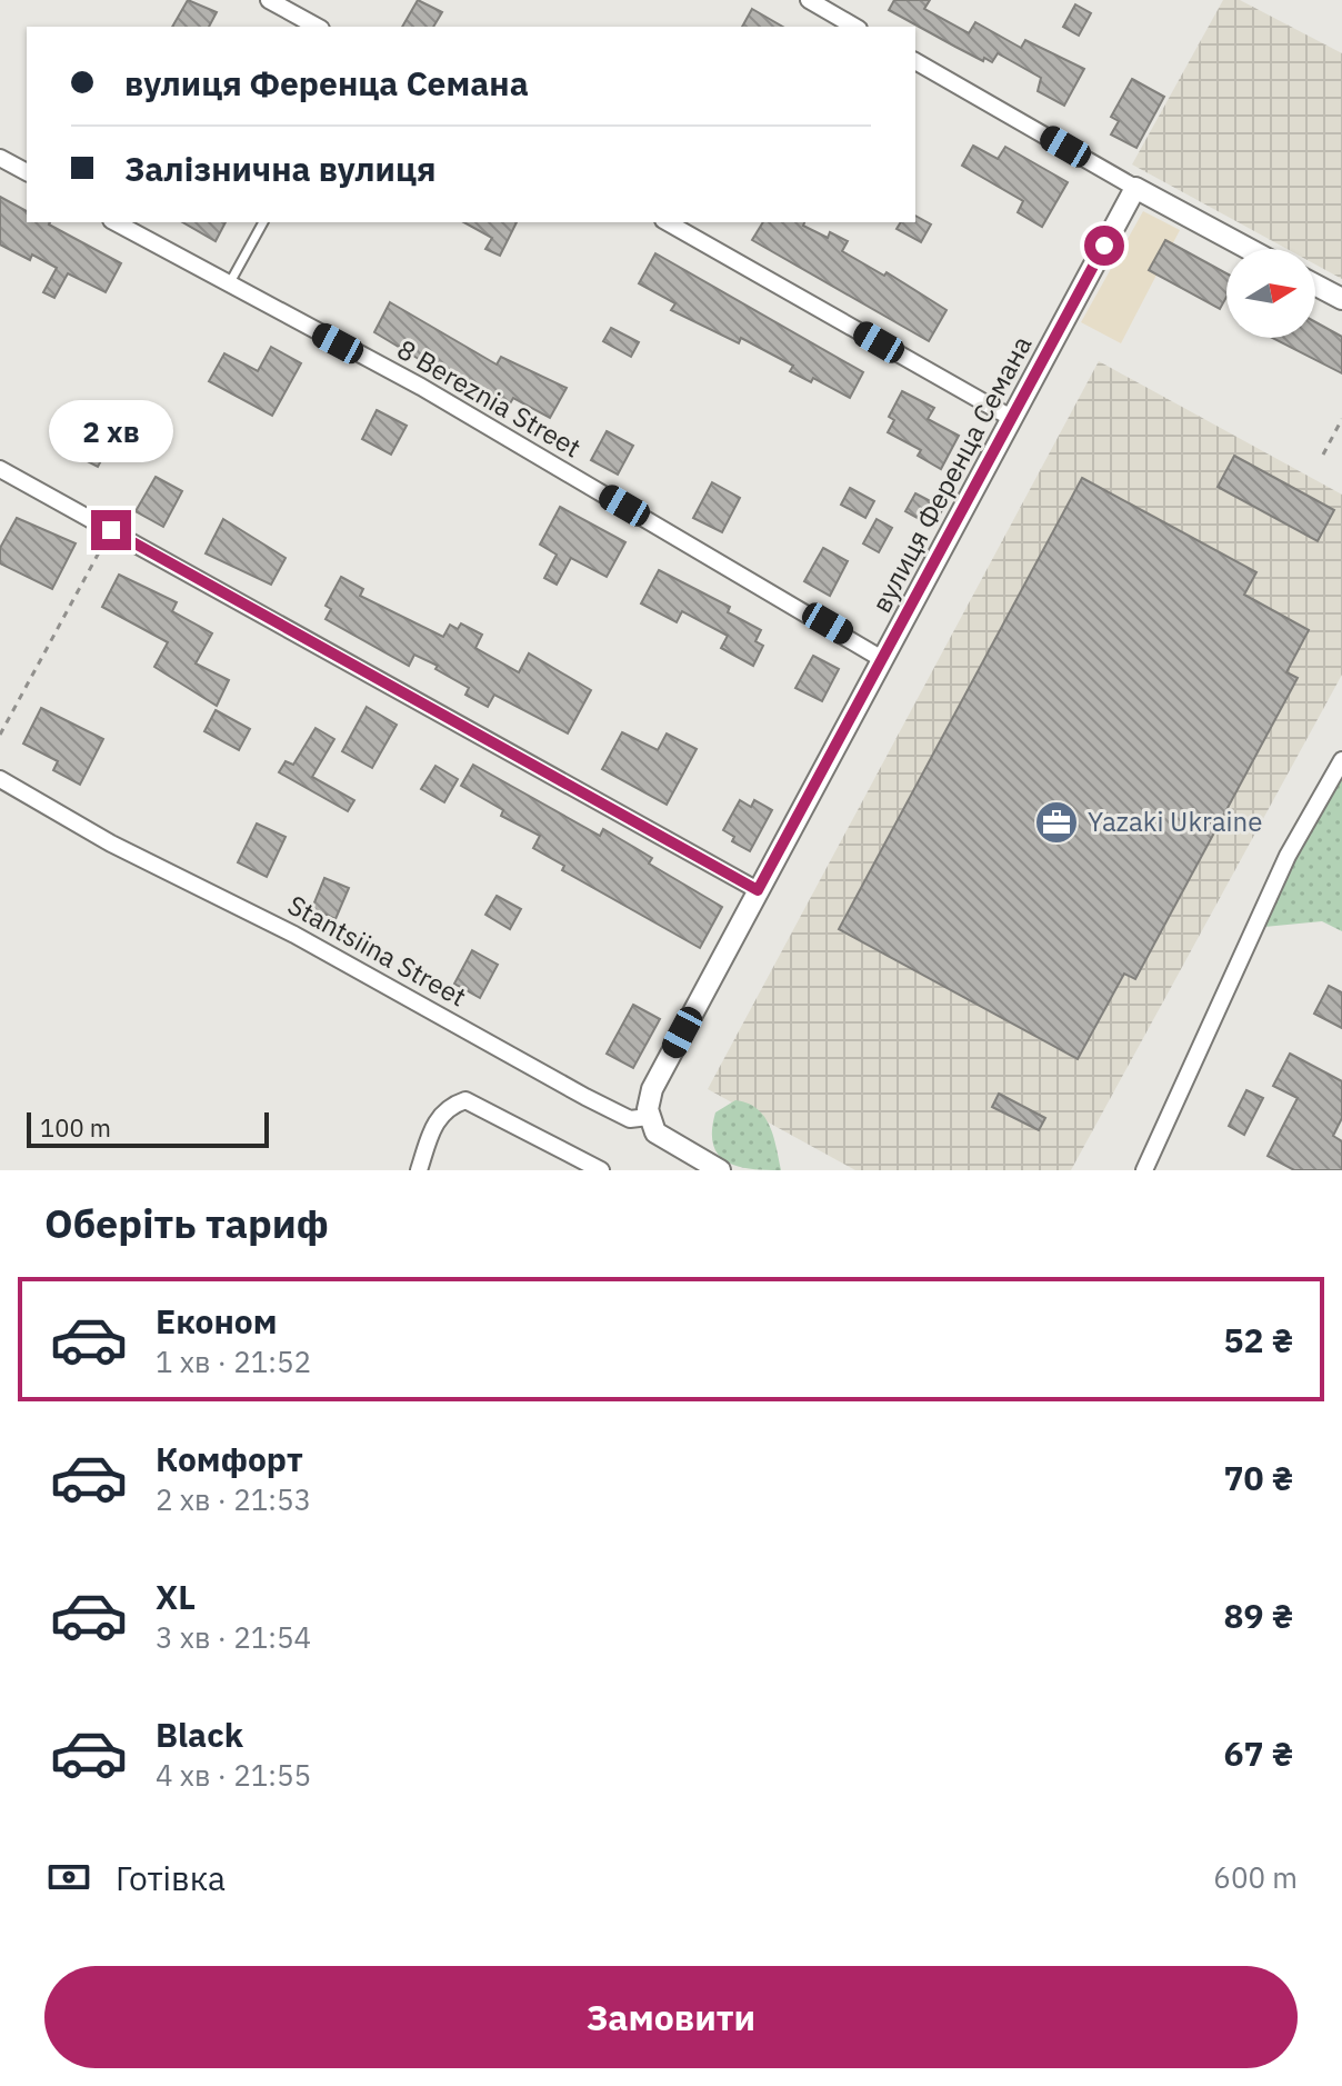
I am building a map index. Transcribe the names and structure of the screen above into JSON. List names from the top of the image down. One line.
{"streets":{"street":["8 Bereznia Street","вулиця Ференца Семана","Stantsiina Street"]},"crossings":[["8 Bereznia Street","вулиця Ференца Семана"],["вулиця Ференца Семана","Stantsiina Street"]],"places":{"office":["Yazaki Ukraine"]},"scale_bar":"100 m","north":"right","page":{"banner":["вулиця Ференца Семана","Залізнична вулиця"],"bubble":"2 хв","scale":"100 m","heading":"Оберіть тариф","list":[{"name":"Економ","note":"1 хв · 21:52","value":"52 ₴"},{"name":"Комфорт","note":"2 хв · 21:53","value":"70 ₴"},{"name":"XL","note":"3 хв · 21:54","value":"89 ₴"},{"name":"Black","note":"4 хв · 21:55","value":"67 ₴"}],"pay":["Готівка","600 m"],"buttons":"Замовити"}}
